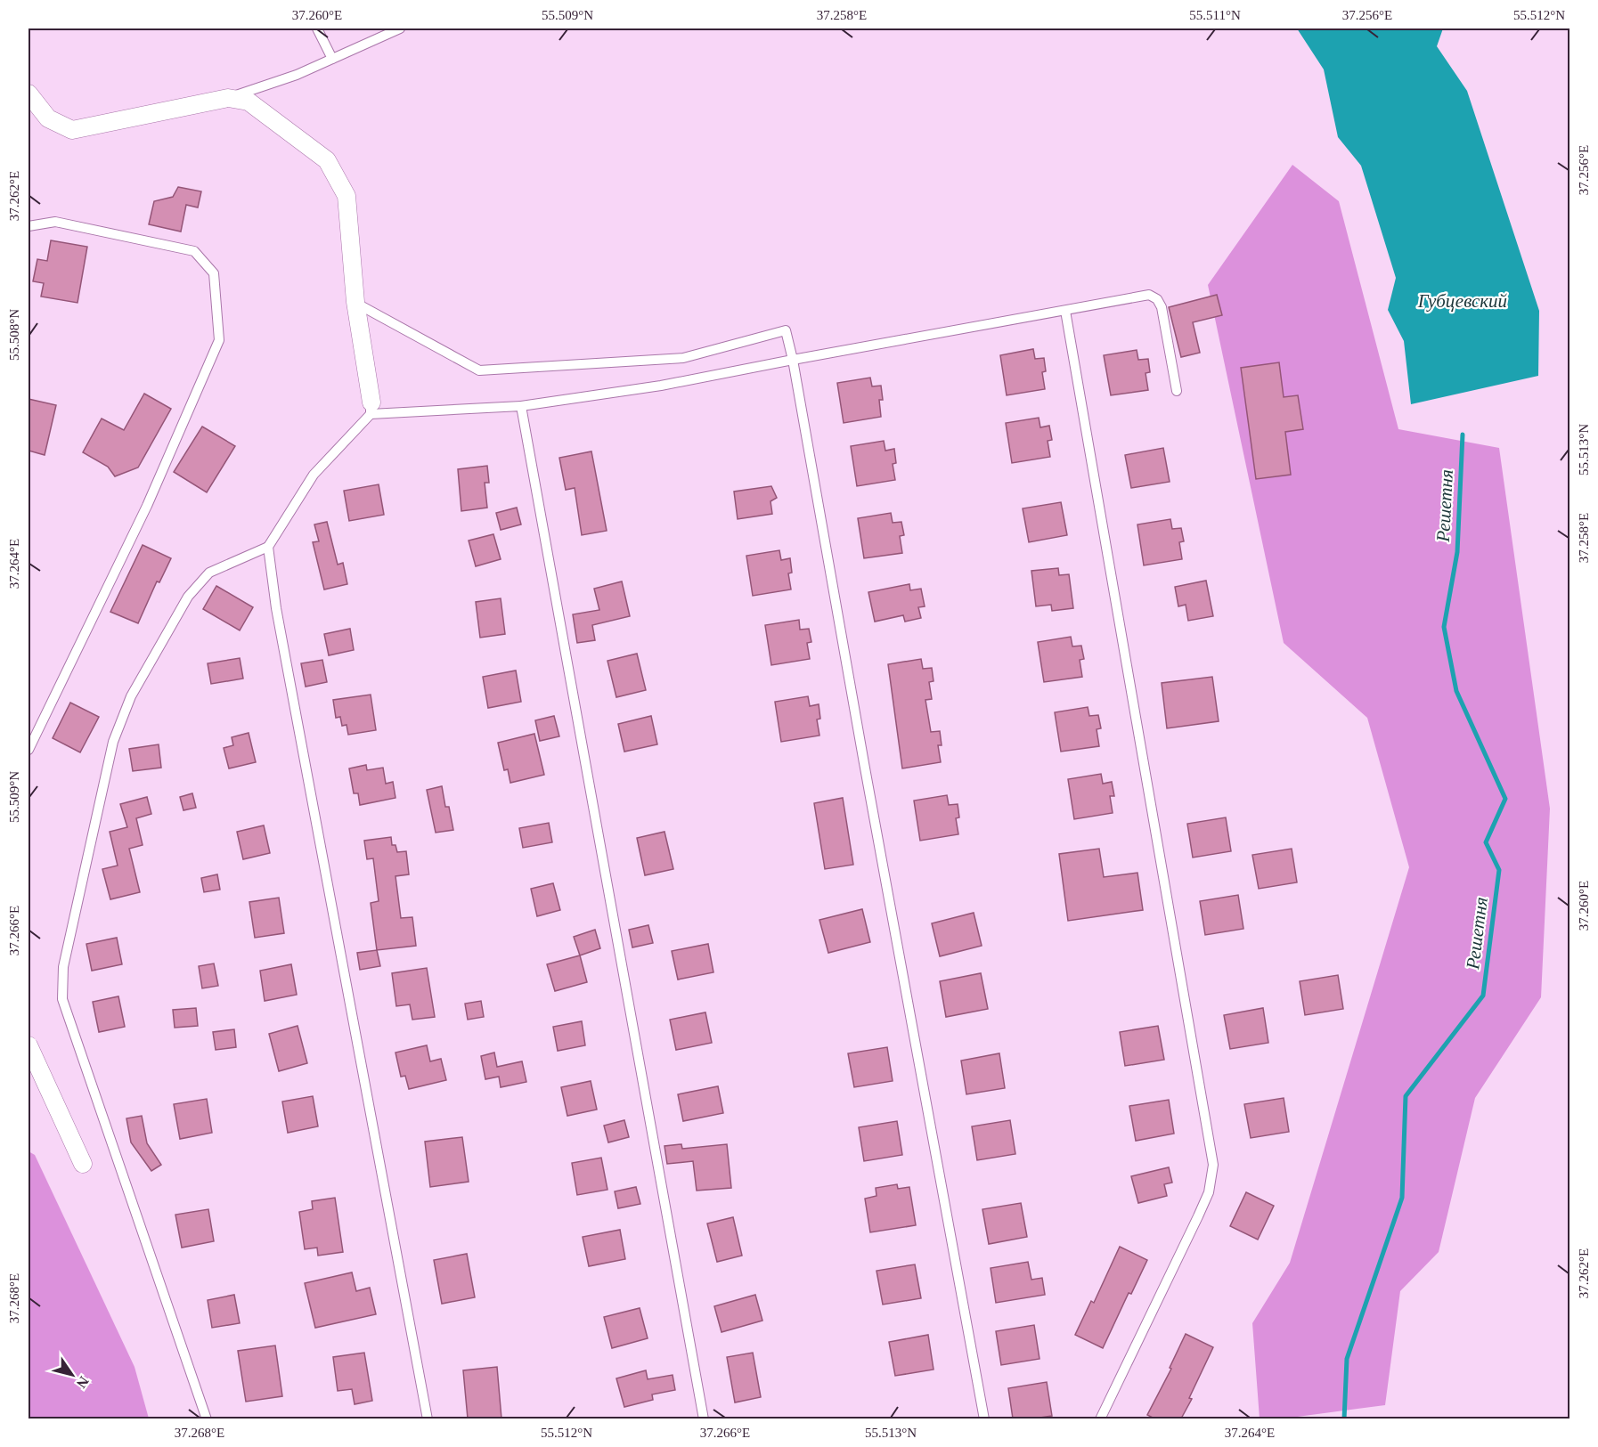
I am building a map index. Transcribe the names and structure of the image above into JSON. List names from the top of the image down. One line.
{"water":["Губцевский","Решетня"],"north":"bottom right","coordinates":["37.260°E","55.509°N","37.258°E","55.511°N","37.256°E","55.512°N","37.262°E","55.508°N","55.513°N","37.264°E","37.266°E","37.268°E"]}
